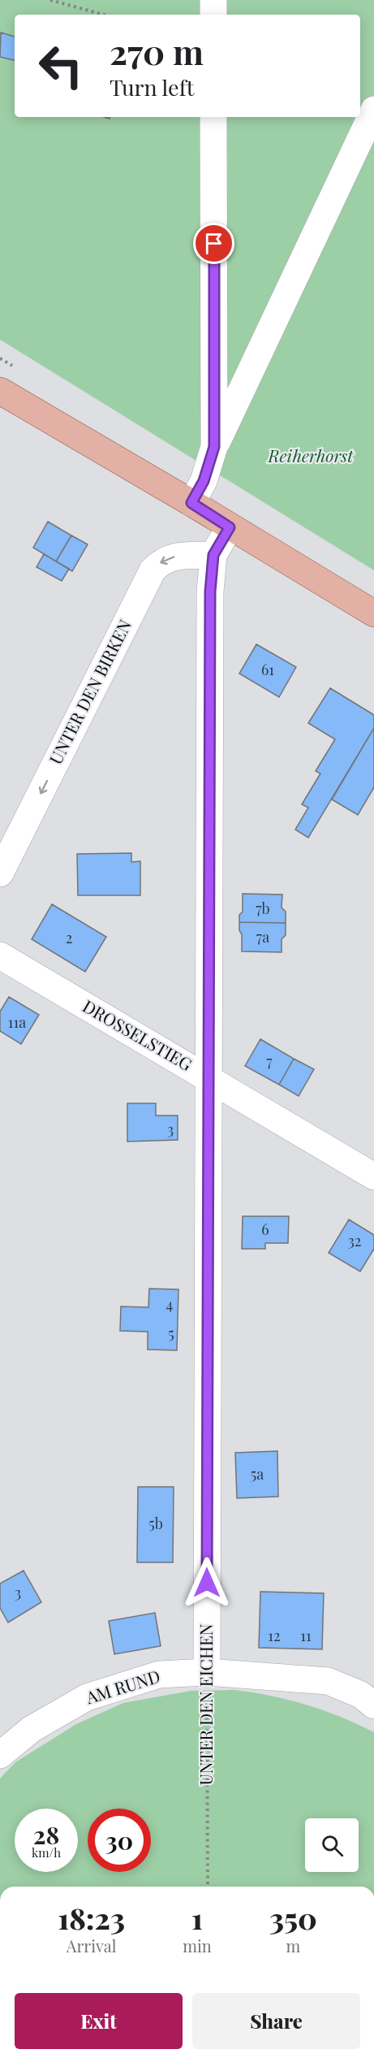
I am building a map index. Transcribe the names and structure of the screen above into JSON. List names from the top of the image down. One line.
{"streets":{"street":["UNTER DEN BIRKEN","DROSSELSTIEG","AM RUND","UNTER DEN EICHEN"]},"crossings":[["UNTER DEN BIRKEN","UNTER DEN EICHEN"],["DROSSELSTIEG","UNTER DEN EICHEN"],["AM RUND","UNTER DEN EICHEN"]],"one_way":["UNTER DEN BIRKEN"],"parks":["Reiherhorst"],"house_numbers":["61","7b","7a","2","11a","7","3","6","32","4","5","5a","5b","3","12","11"],"page":{"turn":["270 m","Turn left"],"speed":"28 km/h","limit":"30","eta":["18:23","Arrival","1","min","350","m"],"buttons":["Exit","Share"]}}
